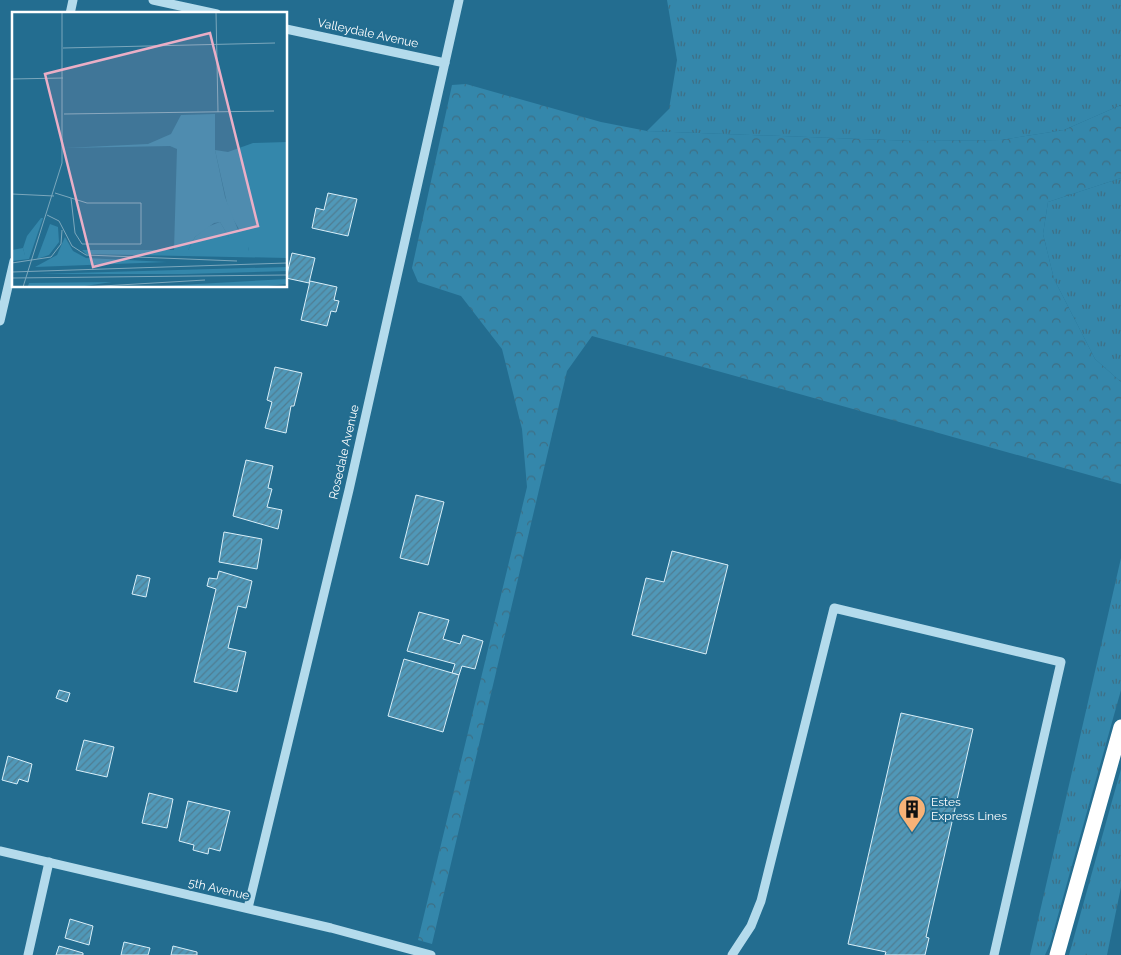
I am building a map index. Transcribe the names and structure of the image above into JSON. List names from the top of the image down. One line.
{"streets":{"street":["Valleydale Avenue","Rosedale Avenue","5th Avenue"]},"crossings":[["Valleydale Avenue","Rosedale Avenue"],["Rosedale Avenue","5th Avenue"]],"places":{"building":["Estes Express Lines"]}}
